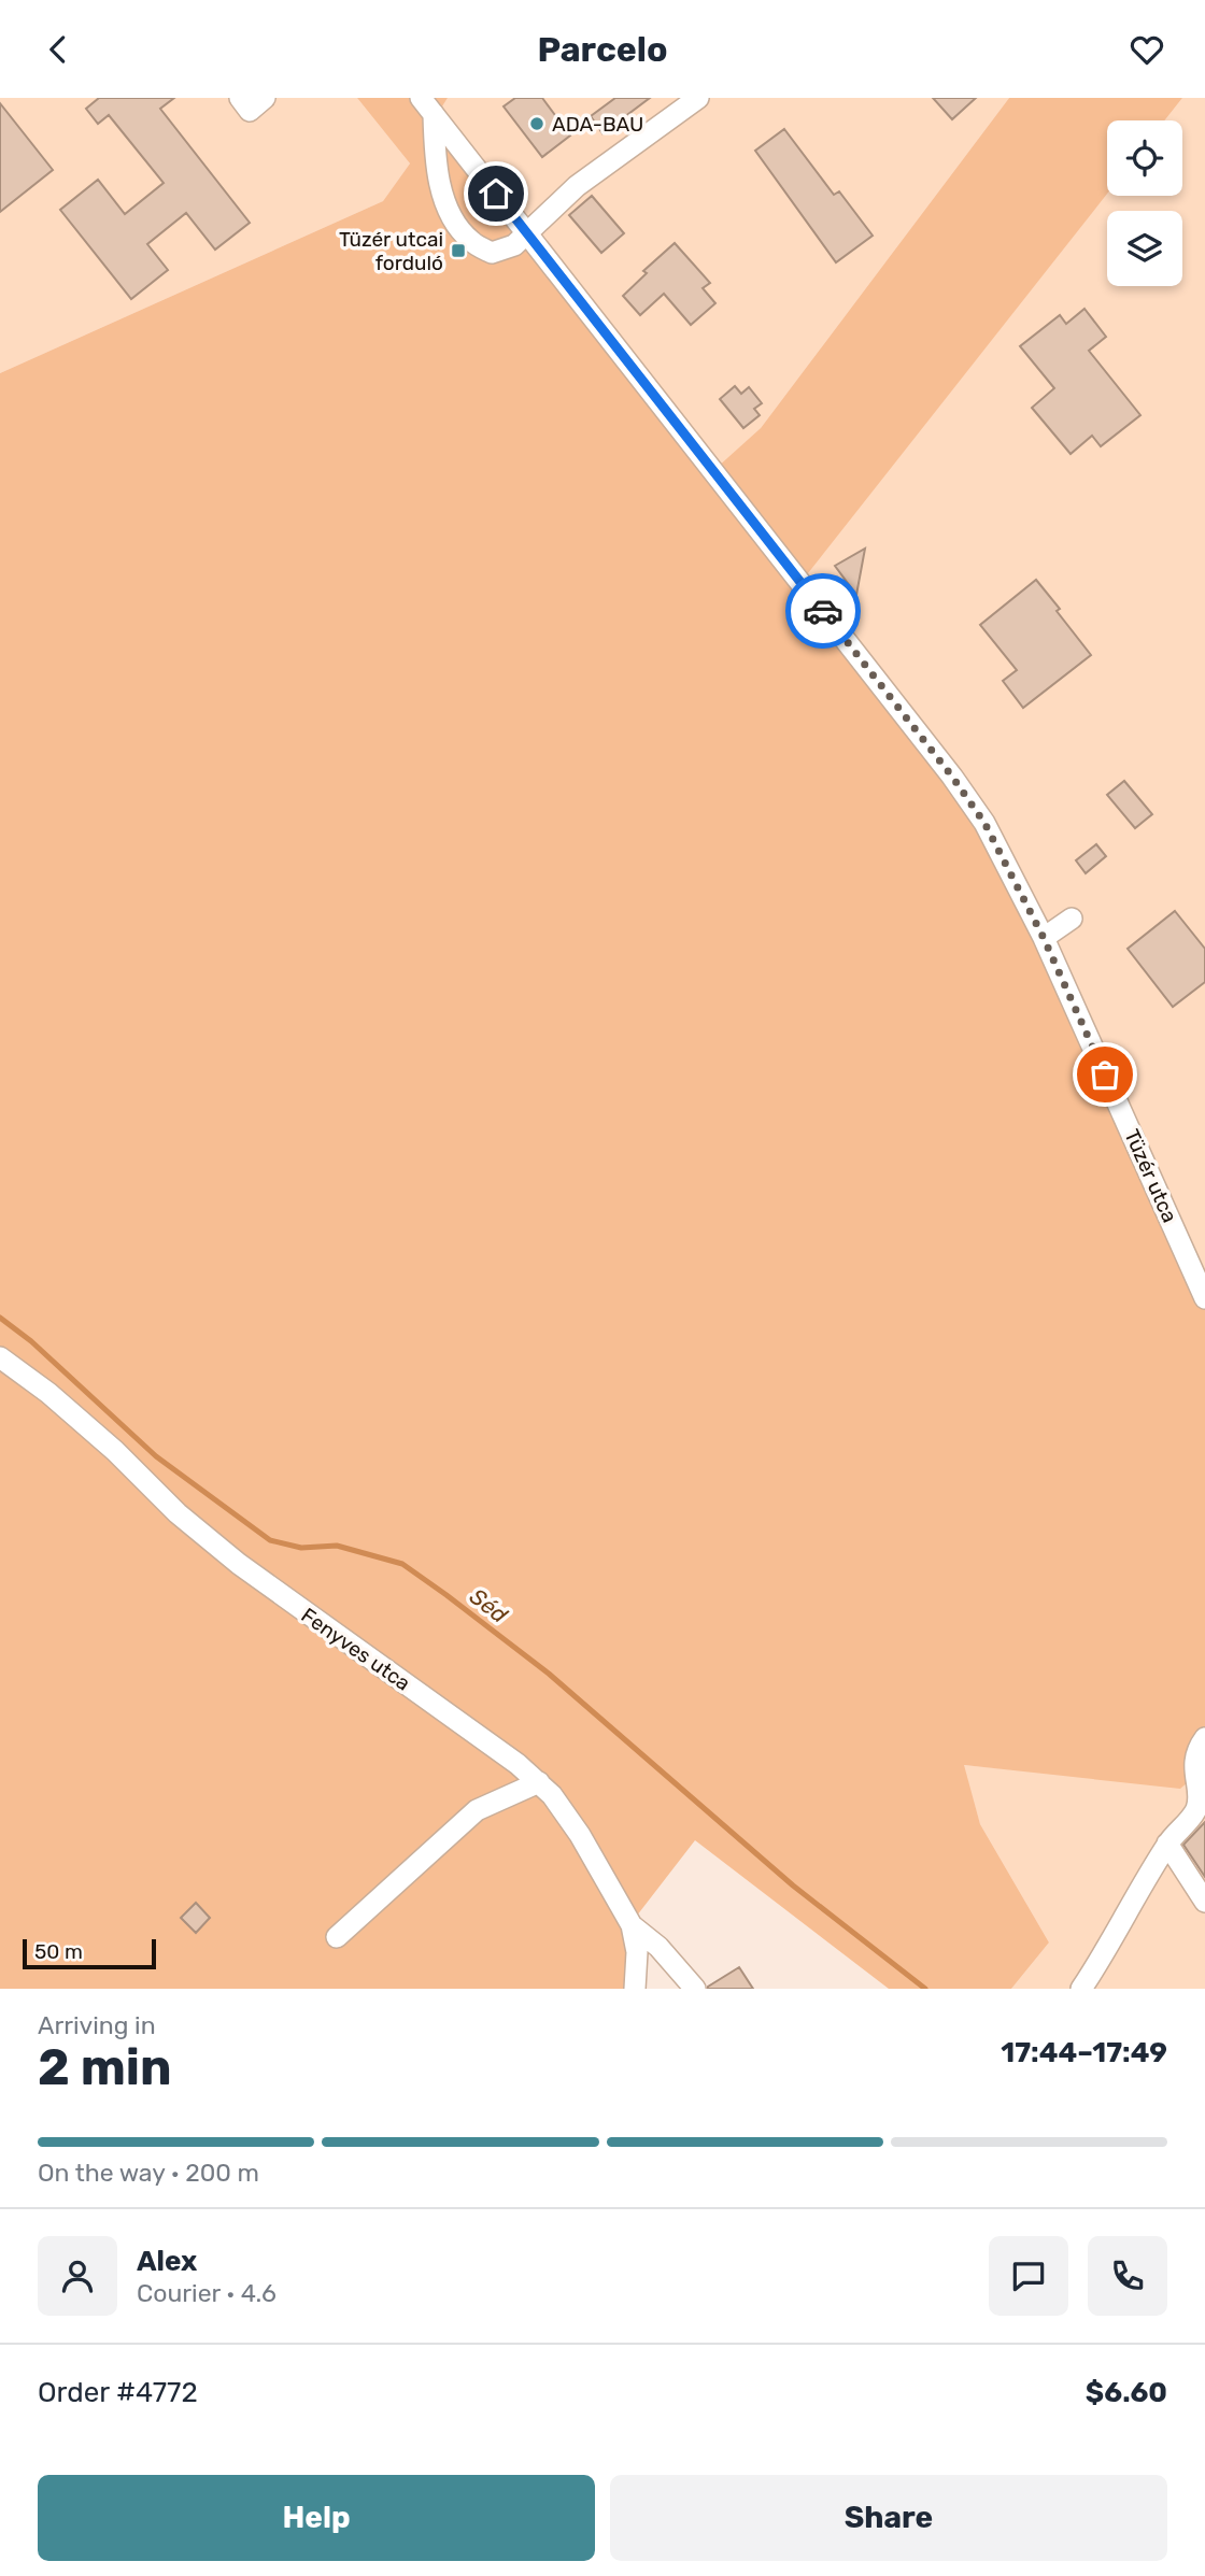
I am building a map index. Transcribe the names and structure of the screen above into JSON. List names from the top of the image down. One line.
{"streets":{"street":["Tüzér utca","Fenyves utca"]},"water":["Séd"],"places":{"other":["ADA-BAU"],"transit":["Tüzér utcai forduló"]},"scale_bar":"50 m","page":{"header":"Parcelo","scale":"50 m","heading":["2 min","Arriving in","17:44–17:49"],"panel":["Alex","Courier · 4.6","Order #4772","$6.60"],"bar":"On the way · 200 m","buttons":["Help","Share"]}}
